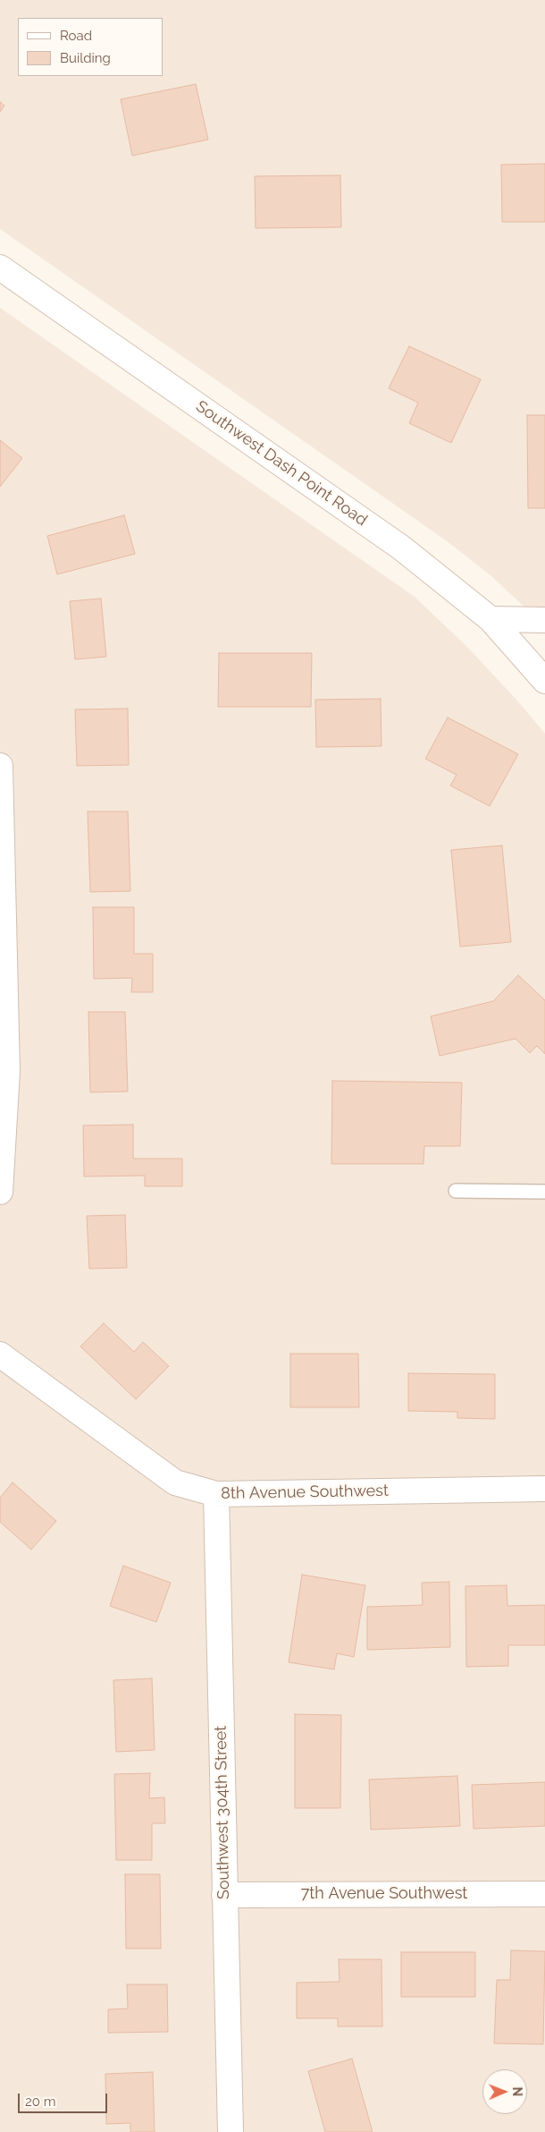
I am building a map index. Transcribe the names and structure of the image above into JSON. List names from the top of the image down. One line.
{"streets":{"street":["Southwest Dash Point Road","8th Avenue Southwest","Southwest 304th Street","7th Avenue Southwest"]},"crossings":[["8th Avenue Southwest","Southwest 304th Street"],["Southwest 304th Street","7th Avenue Southwest"]],"legend":["Road","Building"],"scale_bar":"20 m","north":"right"}
